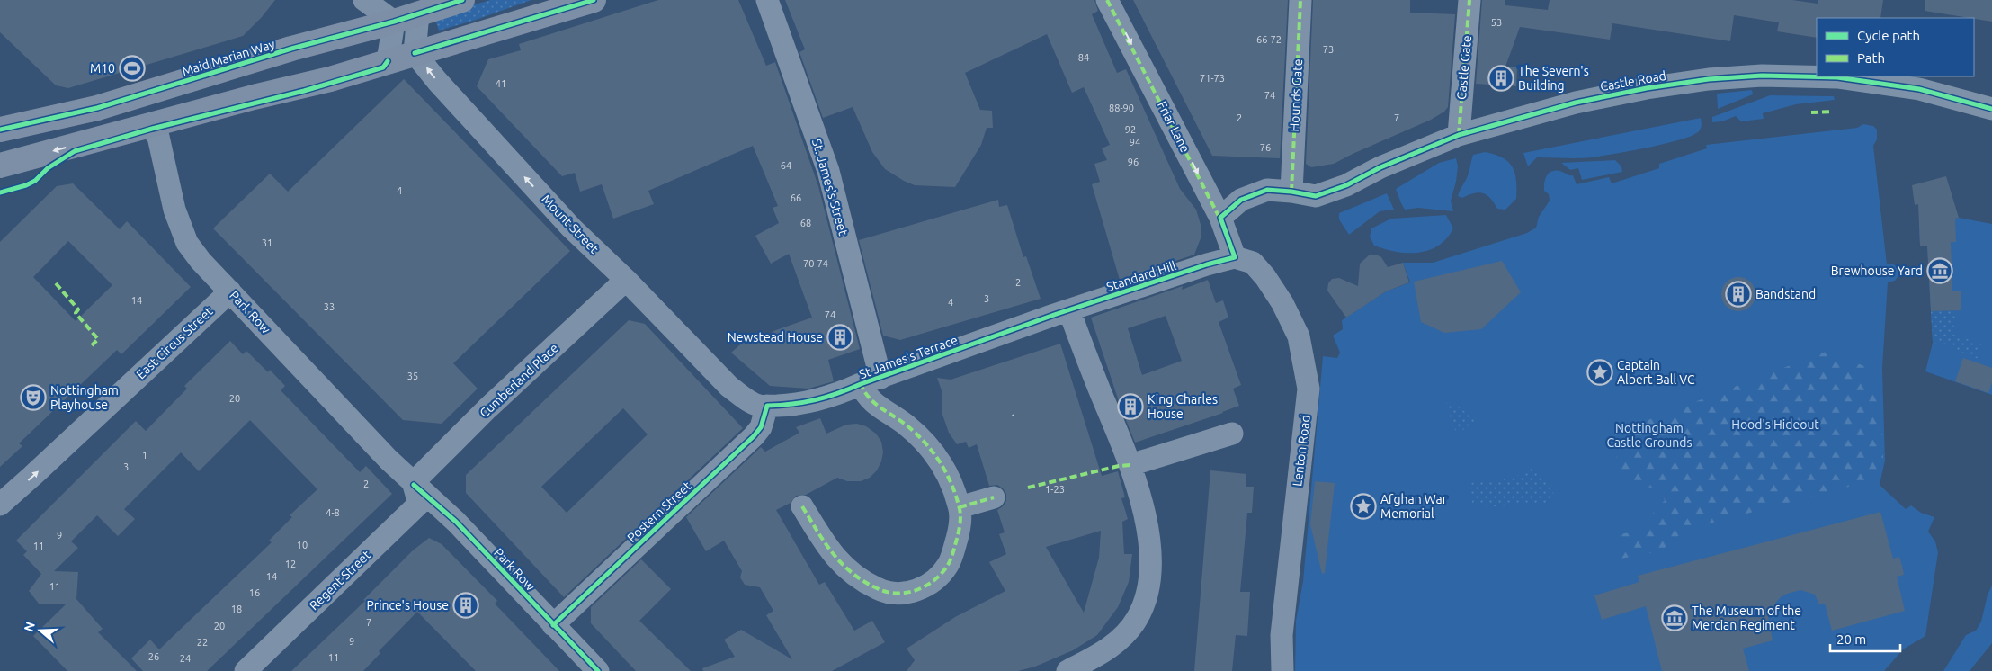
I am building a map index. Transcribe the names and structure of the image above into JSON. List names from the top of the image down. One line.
{"streets":{"main road":["Maid Marian Way"],"street":["Castle Gate","Castle Road","Hounds Gate","Friar Lane","St. James's Street","Mount Street","Standard Hill","Park Row","East Circus Street","St James's Terrace","Cumberland Place","Lenton Road","Postern Street","Regent Street"]},"crossings":[["Castle Gate","Castle Road"],["Castle Road","Hounds Gate"],["Castle Road","Friar Lane"],["Friar Lane","Standard Hill"],["Friar Lane","Lenton Road"],["St. James's Street","St James's Terrace"],["Mount Street","St James's Terrace"],["Mount Street","Cumberland Place"],["Mount Street","Postern Street"],["Standard Hill","St James's Terrace"],["Standard Hill","Lenton Road"],["Park Row","East Circus Street"],["Park Row","Cumberland Place"],["Park Row","Postern Street"],["Park Row","Regent Street"],["St James's Terrace","Postern Street"],["Cumberland Place","Regent Street"]],"one_way":["Friar Lane","Mount Street","East Circus Street"],"parks":["Hood's Hideout","Nottingham Castle Grounds"],"places":{"sports":["M10"],"building":["The Severn's Building","Bandstand","Newstead House","King Charles House","Prince's House"],"museum":["Brewhouse Yard","The Museum of the Mercian Regiment"],"place":["Captain Albert Ball VC","Afghan War Memorial"],"theatre":["Nottingham Playhouse"]},"house_numbers":["53","66-72","73","84","71-73","41","74","88-90","2","7","92","94","76","96","64","4","66","68","31","70-74","2","3","14","4","33","74","35","20","1","1","3","2","1-23","4-8","9","10","11","12","14","11","16","18","7","20","9","22","26","11","24"],"legend":["Cycle path","Path"],"scale_bar":"20 m","north":"left"}
